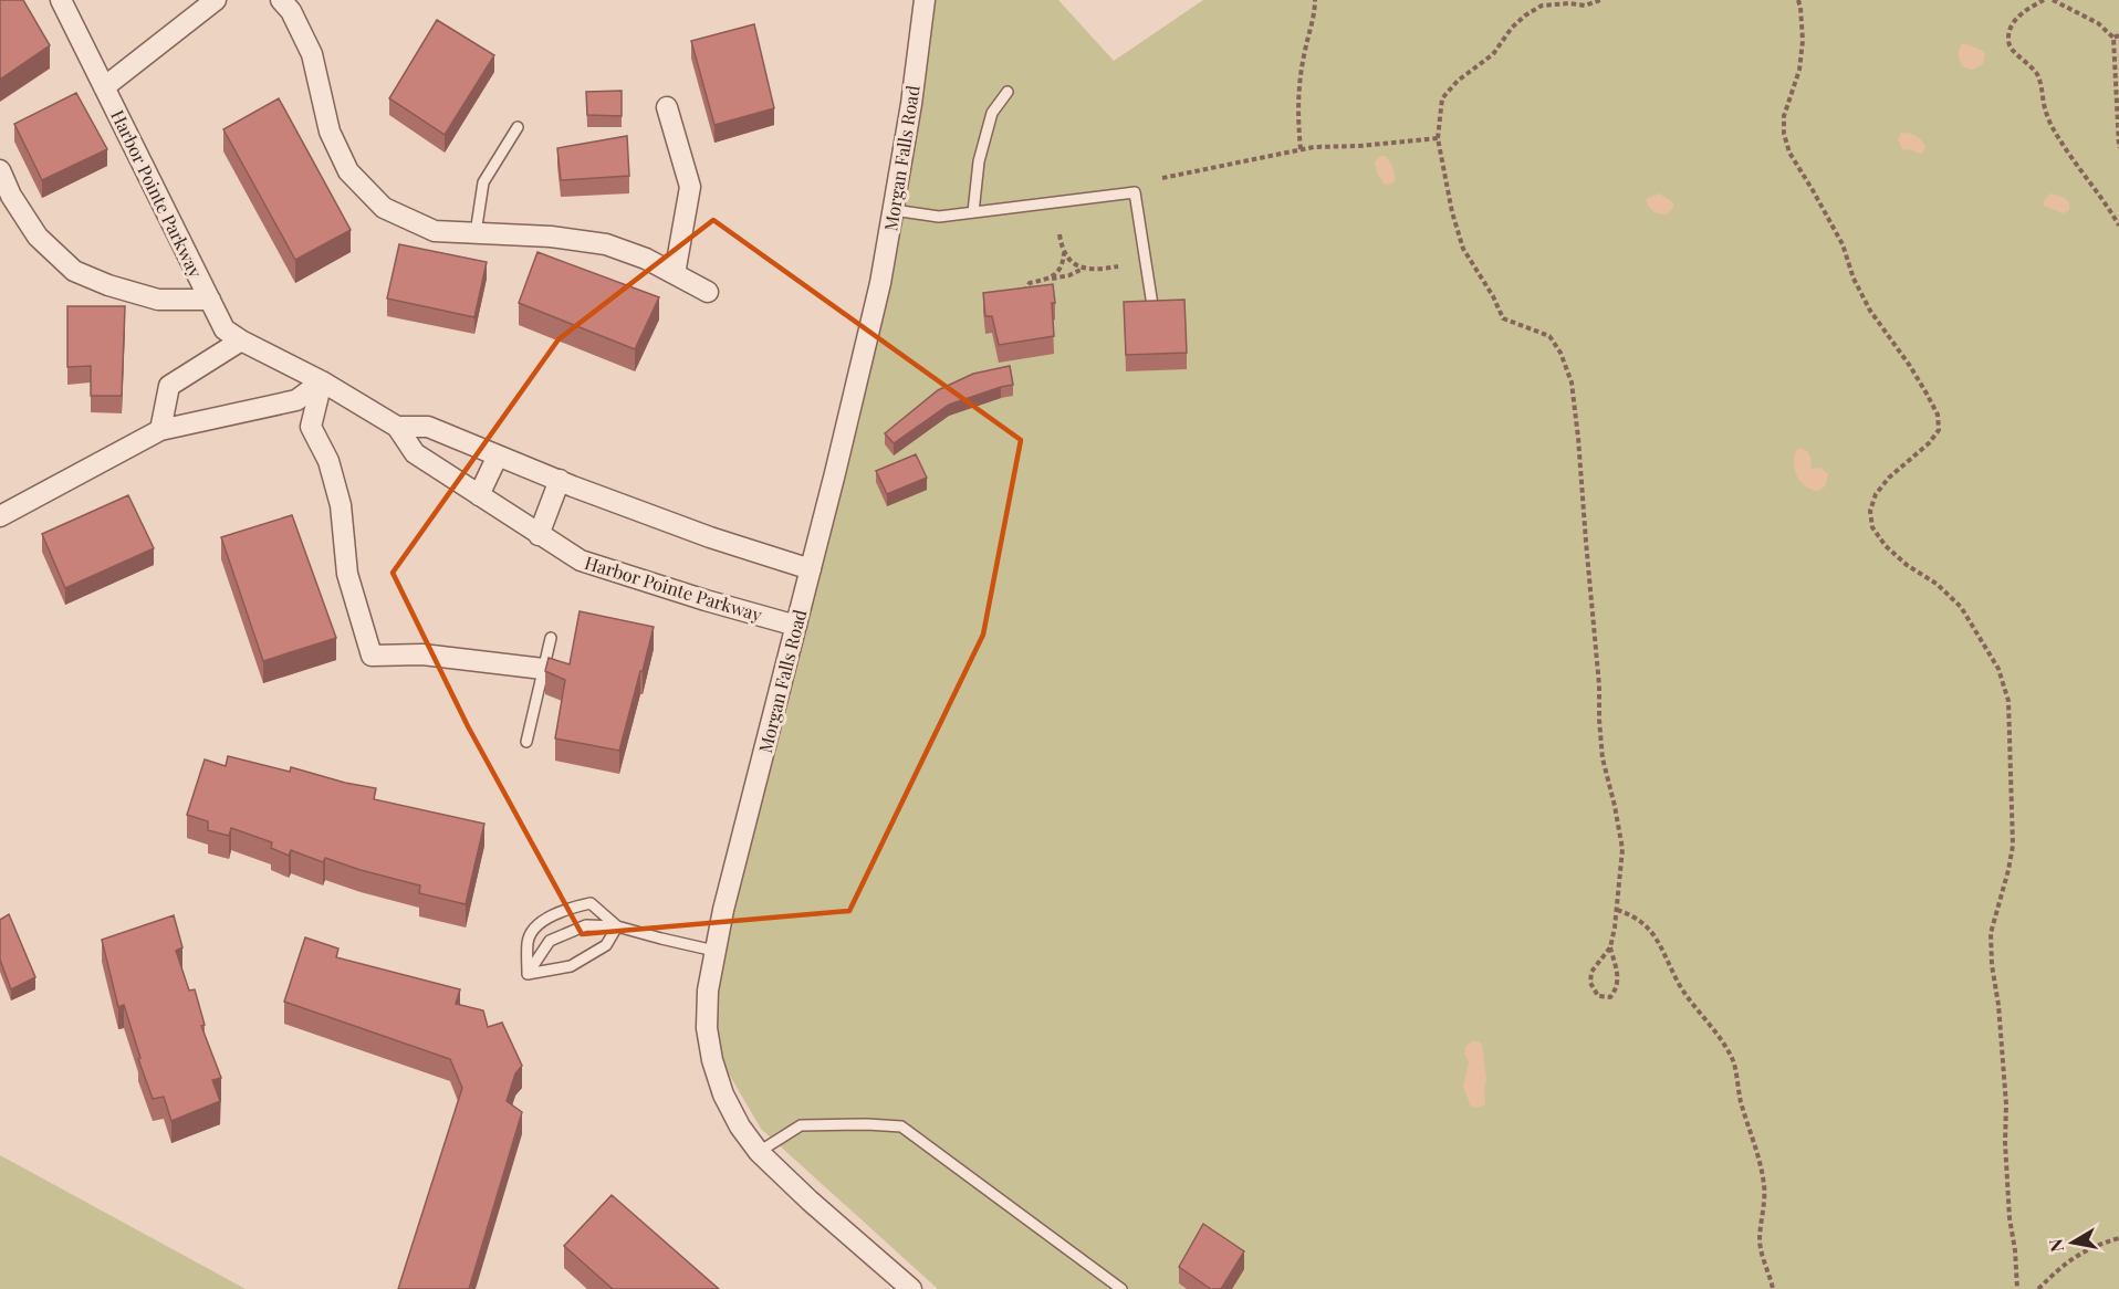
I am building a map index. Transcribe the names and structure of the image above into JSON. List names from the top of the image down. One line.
{"streets":{"street":["Morgan Falls Road","Harbor Pointe Parkway"]},"crossings":[["Morgan Falls Road","Harbor Pointe Parkway"]],"north":"left"}
